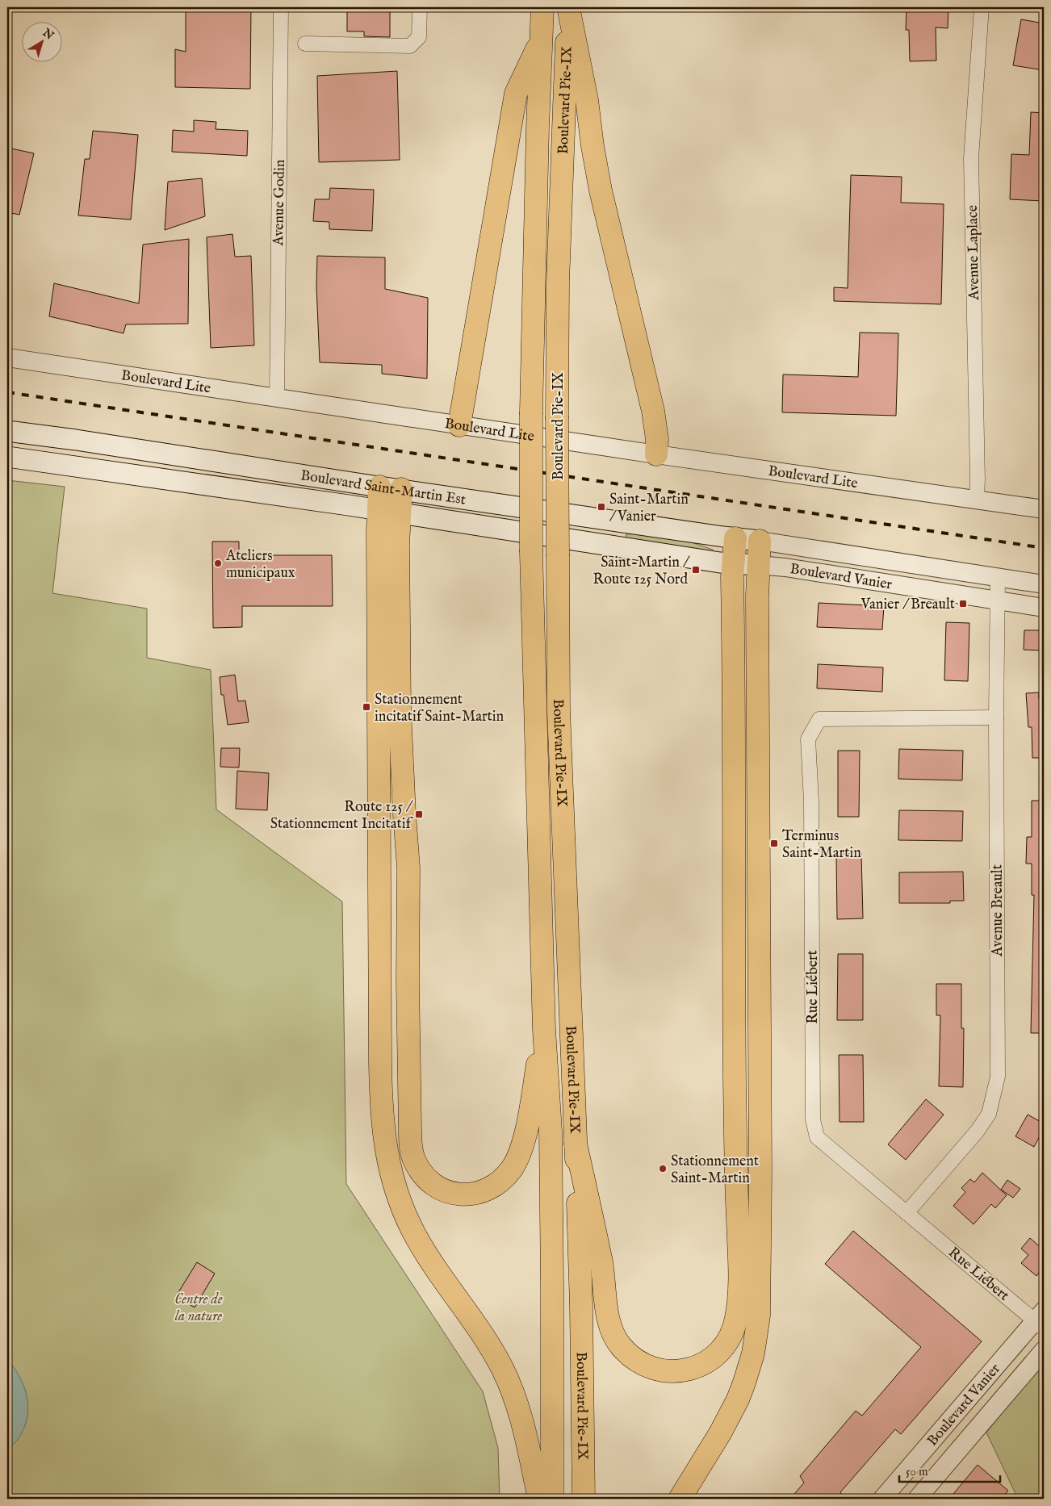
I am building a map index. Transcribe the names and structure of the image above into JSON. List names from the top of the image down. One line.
{"streets":{"highway":["Boulevard Pie-IX"],"main road":["Boulevard Saint-Martin Est"],"street":["Avenue Godin","Avenue Laplace","Boulevard Lite","Boulevard Vanier","Avenue Breault","Rue Liébert"]},"crossings":[["Avenue Godin","Boulevard Lite"],["Avenue Laplace","Boulevard Lite"],["Boulevard Saint-Martin Est","Boulevard Vanier"],["Boulevard Vanier","Avenue Breault"],["Boulevard Vanier","Rue Liébert"],["Avenue Breault","Rue Liébert"]],"parks":["Centre de la nature"],"places":{"transit":["Saint-Martin / Vanier","Saint-Martin / Route 125 Nord","Vanier / Breault","Stationnement incitatif Saint-Martin","Route 125 / Stationnement Incitatif","Terminus Saint-Martin"],"other":["Ateliers municipaux","Stationnement Saint-Martin"]},"scale_bar":"50 m","north":"top right"}
